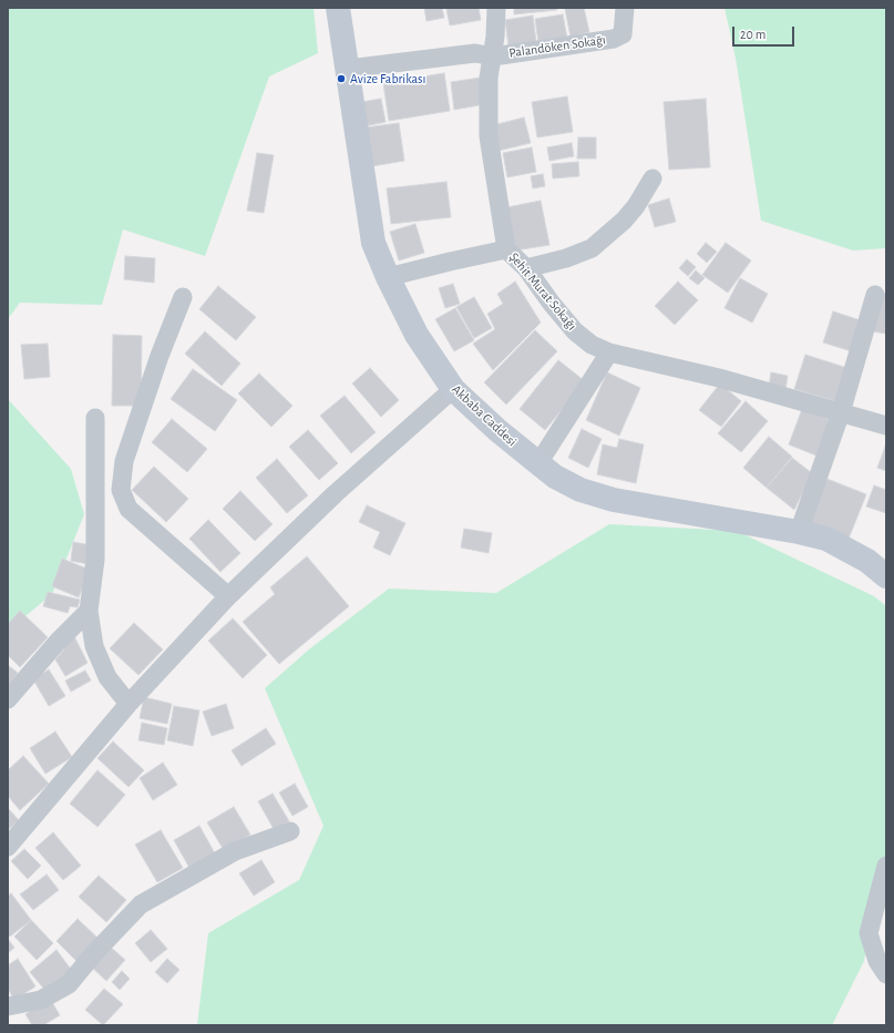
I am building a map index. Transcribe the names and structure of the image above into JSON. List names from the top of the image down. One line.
{"streets":{"main road":["Akbaba Caddesi"],"street":["Palandöken Sokağı","Şehit Murat Sokağı"]},"crossings":[["Palandöken Sokağı","Şehit Murat Sokağı"],["Palandöken Sokağı","Akbaba Caddesi"]],"places":["Avize Fabrikası"],"scale_bar":"20 m"}
